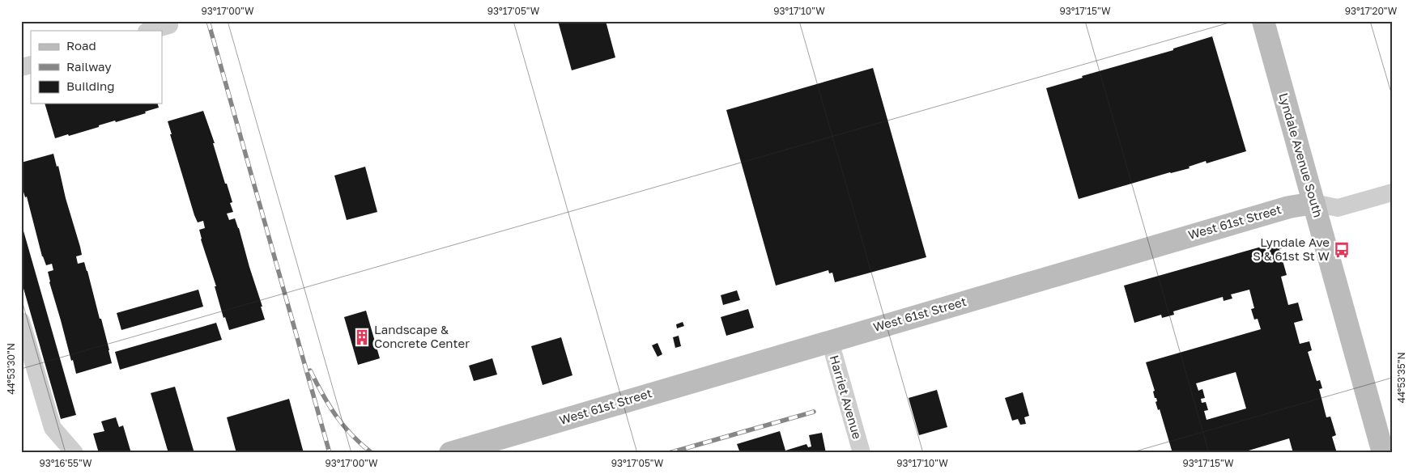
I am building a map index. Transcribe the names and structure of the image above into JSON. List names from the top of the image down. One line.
{"streets":{"street":["Lyndale Avenue South","West 61st Street","Harriet Avenue"]},"crossings":[["Lyndale Avenue South","West 61st Street"],["West 61st Street","Harriet Avenue"]],"places":{"bus stop":["Lyndale Ave S & 61st St W"],"building":["Landscape & Concrete Center"]},"legend":["Road","Railway","Building"],"coordinates":["93°17'00\"W","93°17'05\"W","93°17'10\"W","93°17'15\"W","93°17'20\"W","44°53'30\"N","44°53'35\"N","93°16'55\"W"]}
